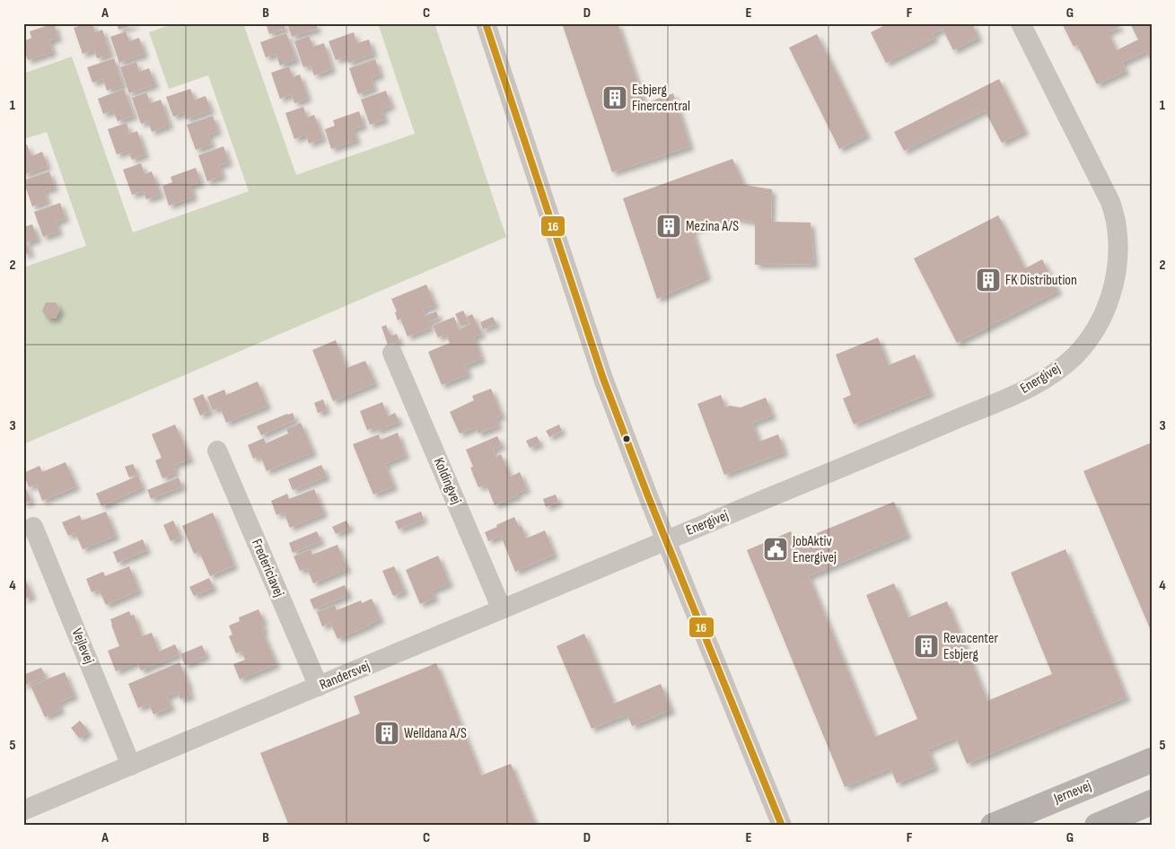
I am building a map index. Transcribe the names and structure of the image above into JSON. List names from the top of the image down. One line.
{"streets":{"main road":["Jernevej"],"street":["Energivej","Koldingvej","Fredericiavej","Vejlevej","Randersvej"]},"crossings":[["Energivej","Randersvej"],["Koldingvej","Randersvej"],["Fredericiavej","Randersvej"],["Vejlevej","Randersvej"]],"places":{"building":["Esbjerg Finercentral","Mezina A/S","FK Distribution","Revacenter Esbjerg","Welldana A/S"],"public building":["JobAktiv Energivej"]},"lines":["transit line 16"],"grid":{"columns":["A","B","C","D","E","F","G"],"rows":["1","2","3","4","5"]}}
